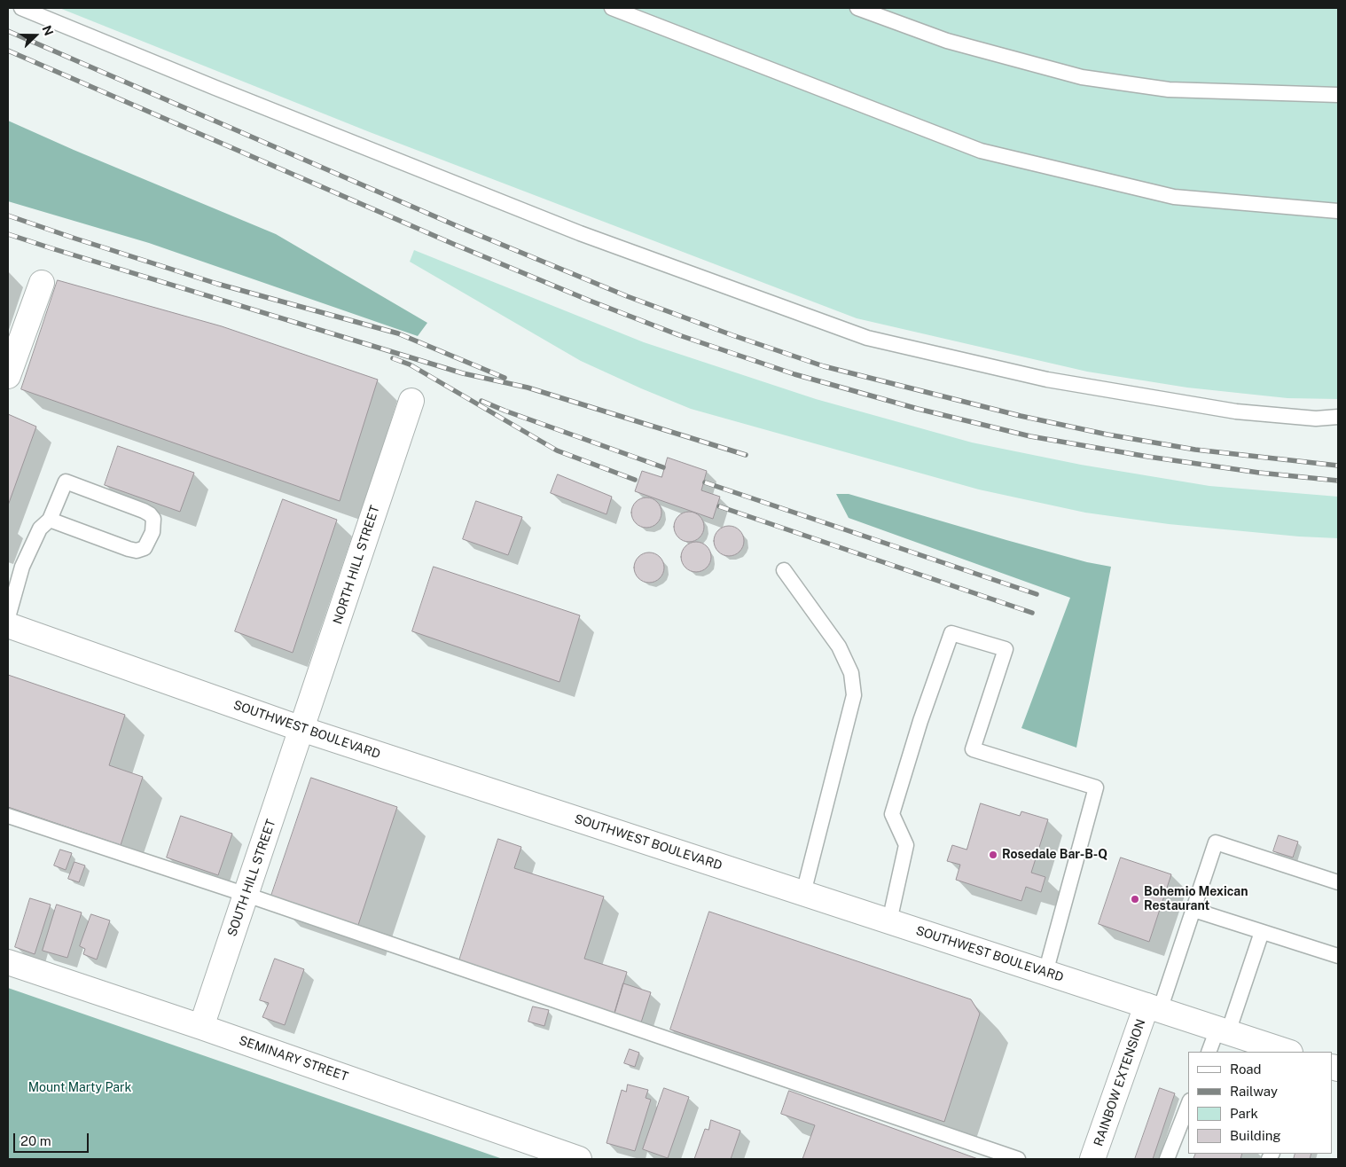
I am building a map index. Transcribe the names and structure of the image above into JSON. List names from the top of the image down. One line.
{"streets":{"street":["NORTH HILL STREET","SOUTHWEST BOULEVARD","SOUTH HILL STREET","SEMINARY STREET","RAINBOW EXTENSION"]},"crossings":[["NORTH HILL STREET","SOUTHWEST BOULEVARD"],["NORTH HILL STREET","SOUTH HILL STREET"],["SOUTHWEST BOULEVARD","SOUTH HILL STREET"],["SOUTHWEST BOULEVARD","RAINBOW EXTENSION"],["SOUTH HILL STREET","SEMINARY STREET"]],"parks":["Mount Marty Park"],"places":["Rosedale Bar-B-Q","Bohemio Mexican Restaurant"],"legend":["Road","Railway","Park","Building"],"scale_bar":"20 m","north":"right"}
